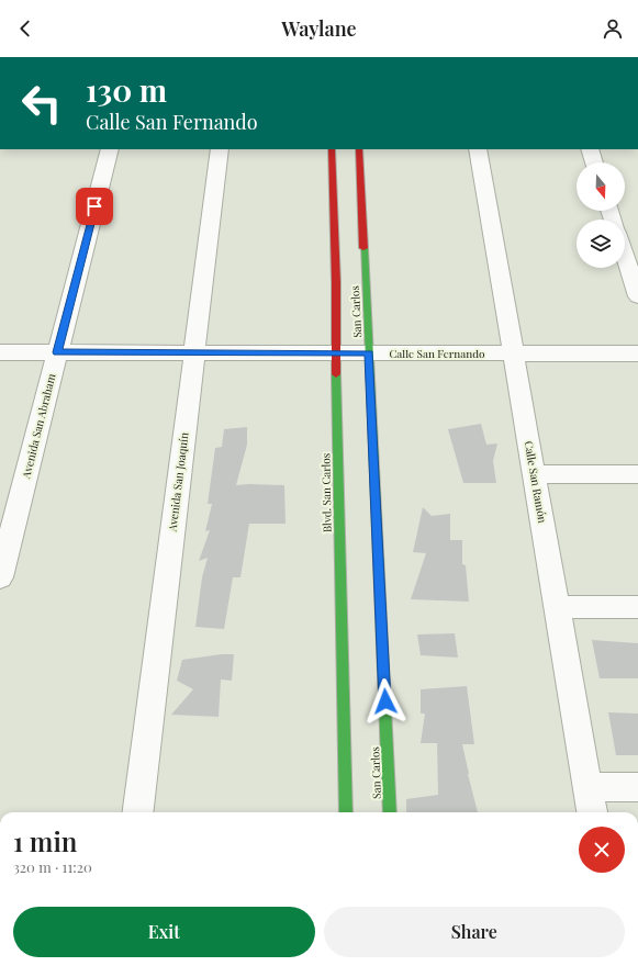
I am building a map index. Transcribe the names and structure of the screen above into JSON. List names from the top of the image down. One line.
{"streets":{"main road":["San Carlos","Blvd. San Carlos"],"street":["Calle San Fernando","Avenida San Abraham","Avenida San Joaquín","Calle San Ramón"]},"crossings":[["San Carlos","Calle San Fernando"],["Calle San Fernando","Avenida San Abraham"],["Calle San Fernando","Avenida San Joaquín"],["Calle San Fernando","Calle San Ramón"],["Calle San Fernando","Blvd. San Carlos"]],"north":"bottom","page":{"header":"Waylane","turn":["130 m","Calle San Fernando"],"heading":["1 min","320 m · 11:20"],"buttons":["Exit","Share"]}}
